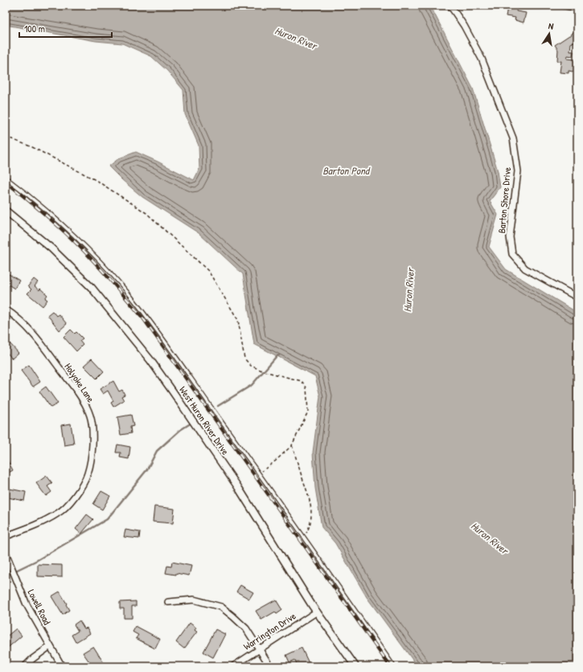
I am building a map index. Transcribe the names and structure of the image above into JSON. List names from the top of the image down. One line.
{"streets":{"street":["Barton Shore Drive","Holyoke Lane","West Huron River Drive","Lowell Road","Warrington Drive"]},"crossings":[["West Huron River Drive","Warrington Drive"]],"water":["Huron River","Barton Pond"],"scale_bar":"100 m","north":"top"}
